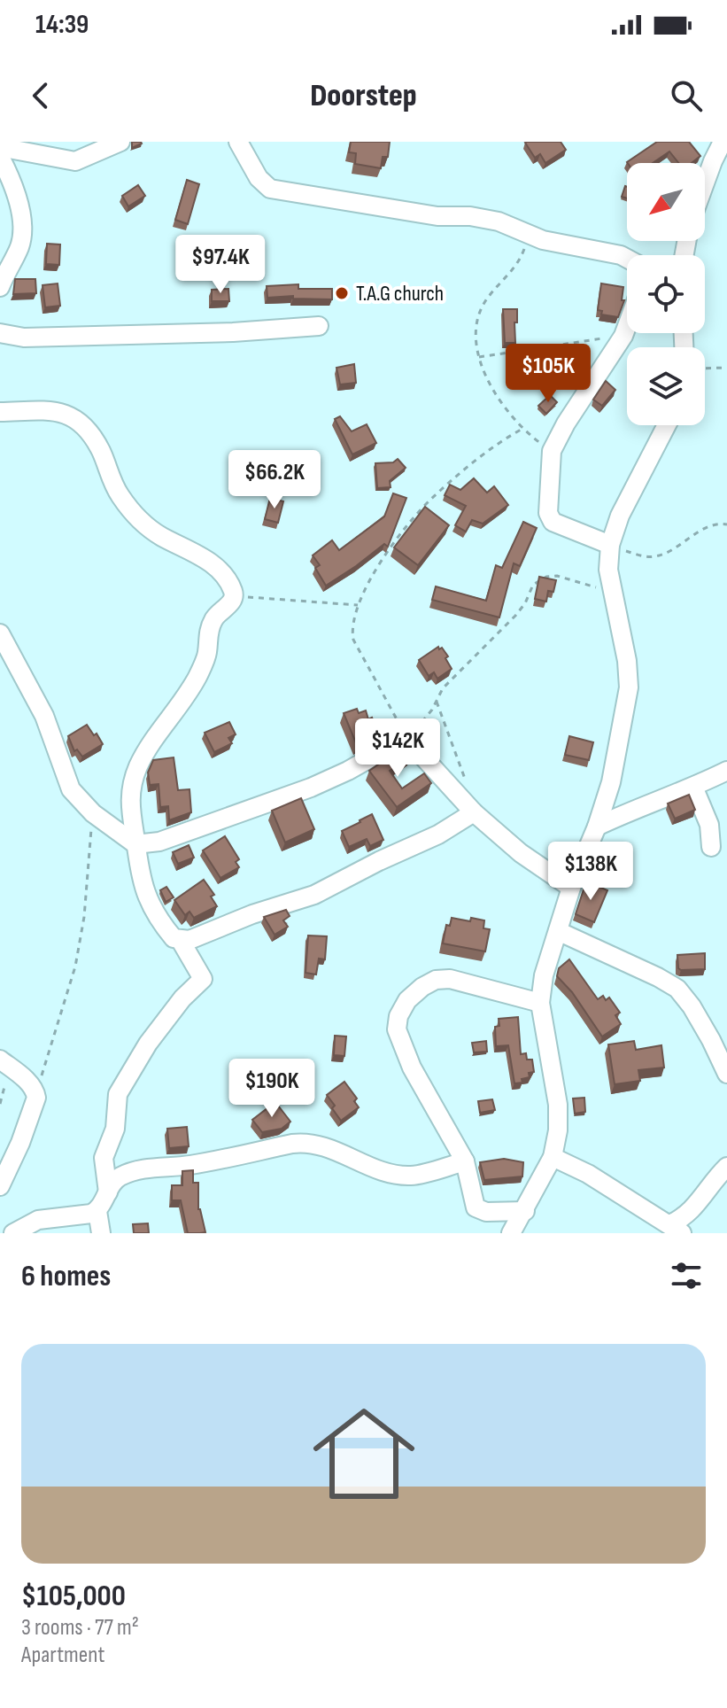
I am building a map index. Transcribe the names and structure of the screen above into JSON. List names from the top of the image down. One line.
{"places":["T.A.G church"],"north":"bottom left","page":{"status":"14:39","header":"Doorstep","price":["$97.4K","$105K","$66.2K","$142K","$138K","$190K"],"heading":"6 homes","list":[{"name":"$105,000","note":"3 rooms · 77 m² · Apartment"}]}}
